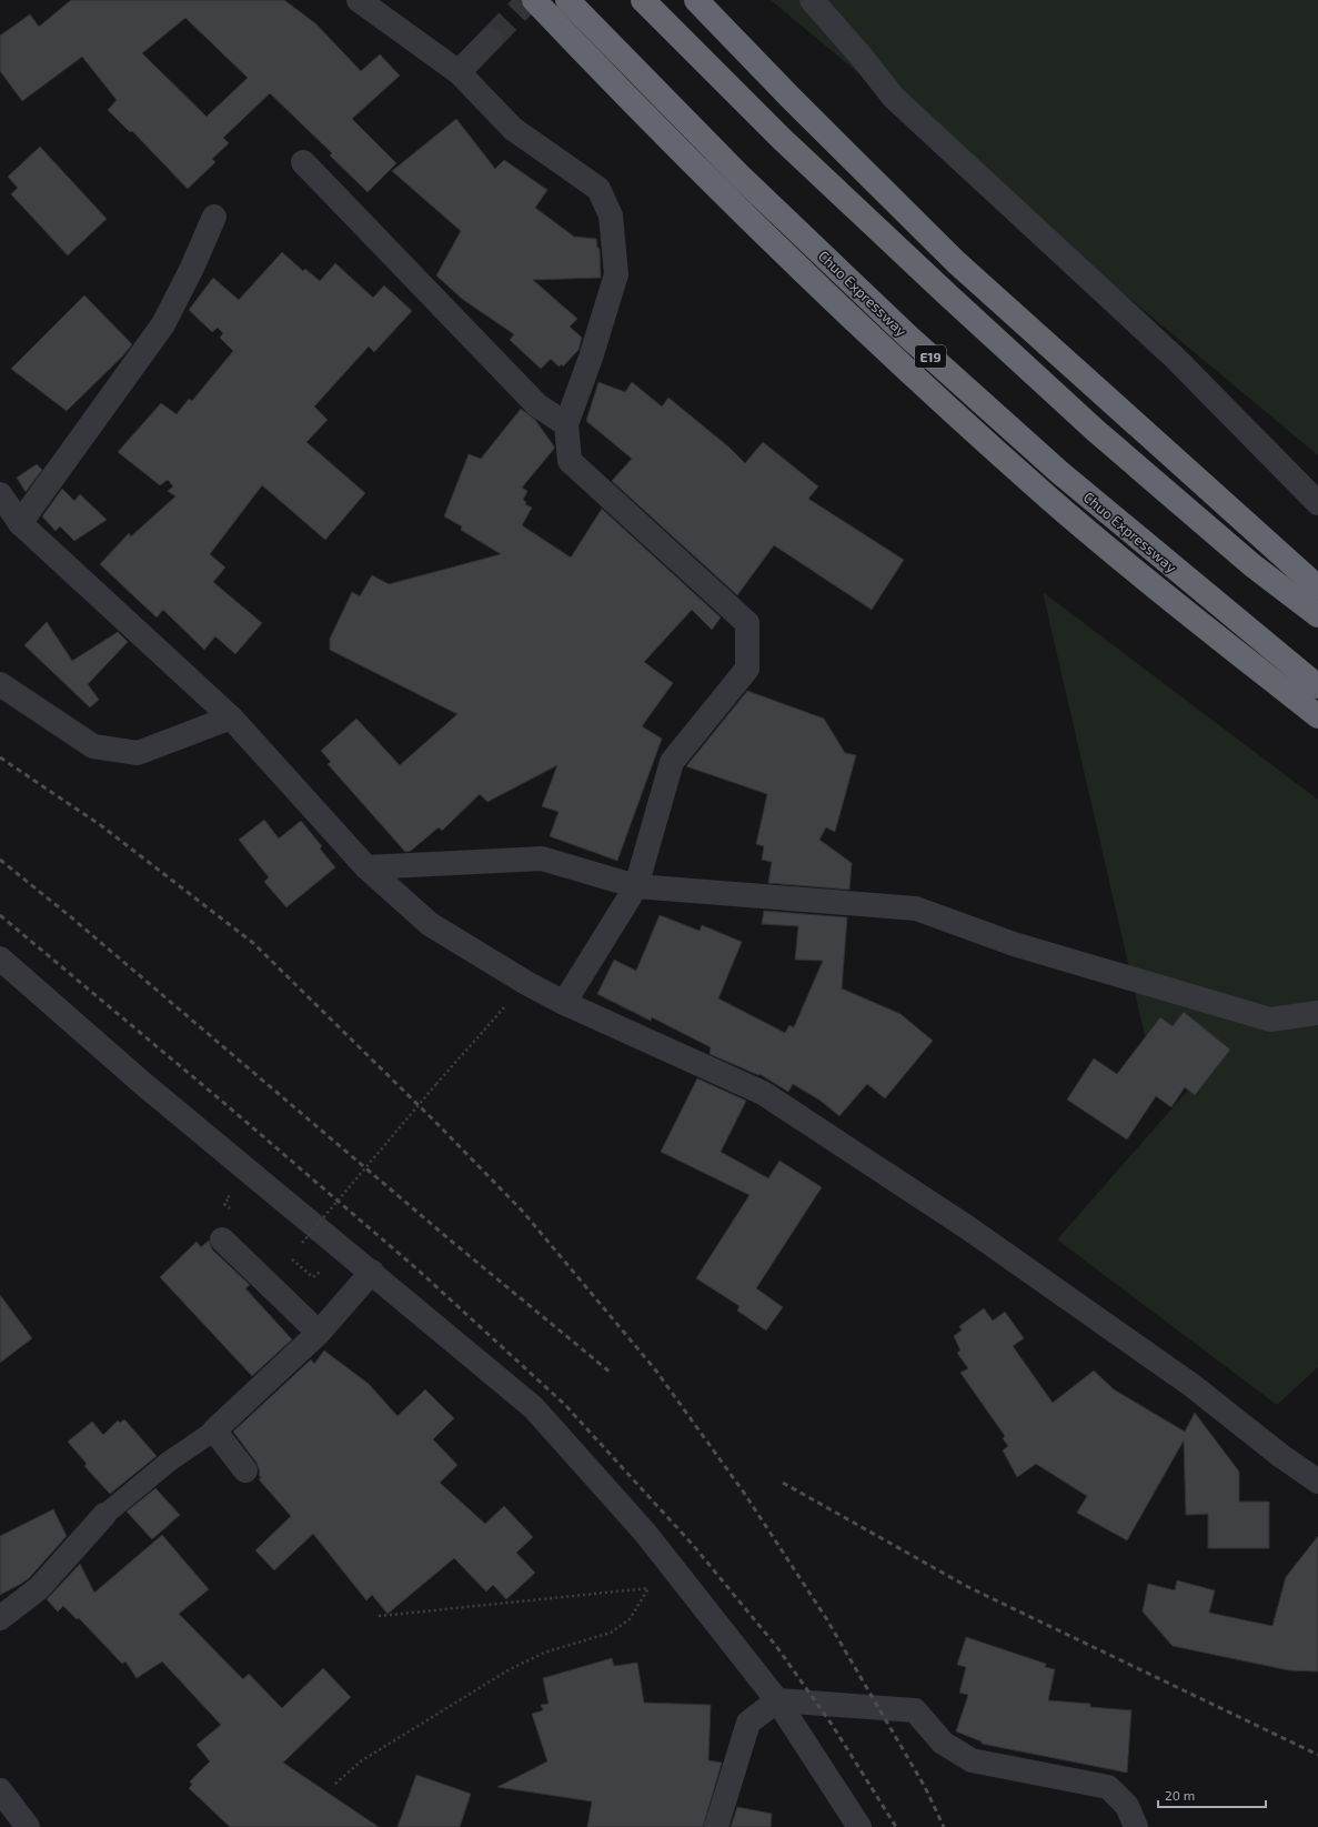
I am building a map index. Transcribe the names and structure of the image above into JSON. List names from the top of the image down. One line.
{"streets":{"highway":["Chuo Expressway","E19"]},"scale_bar":"20 m"}
